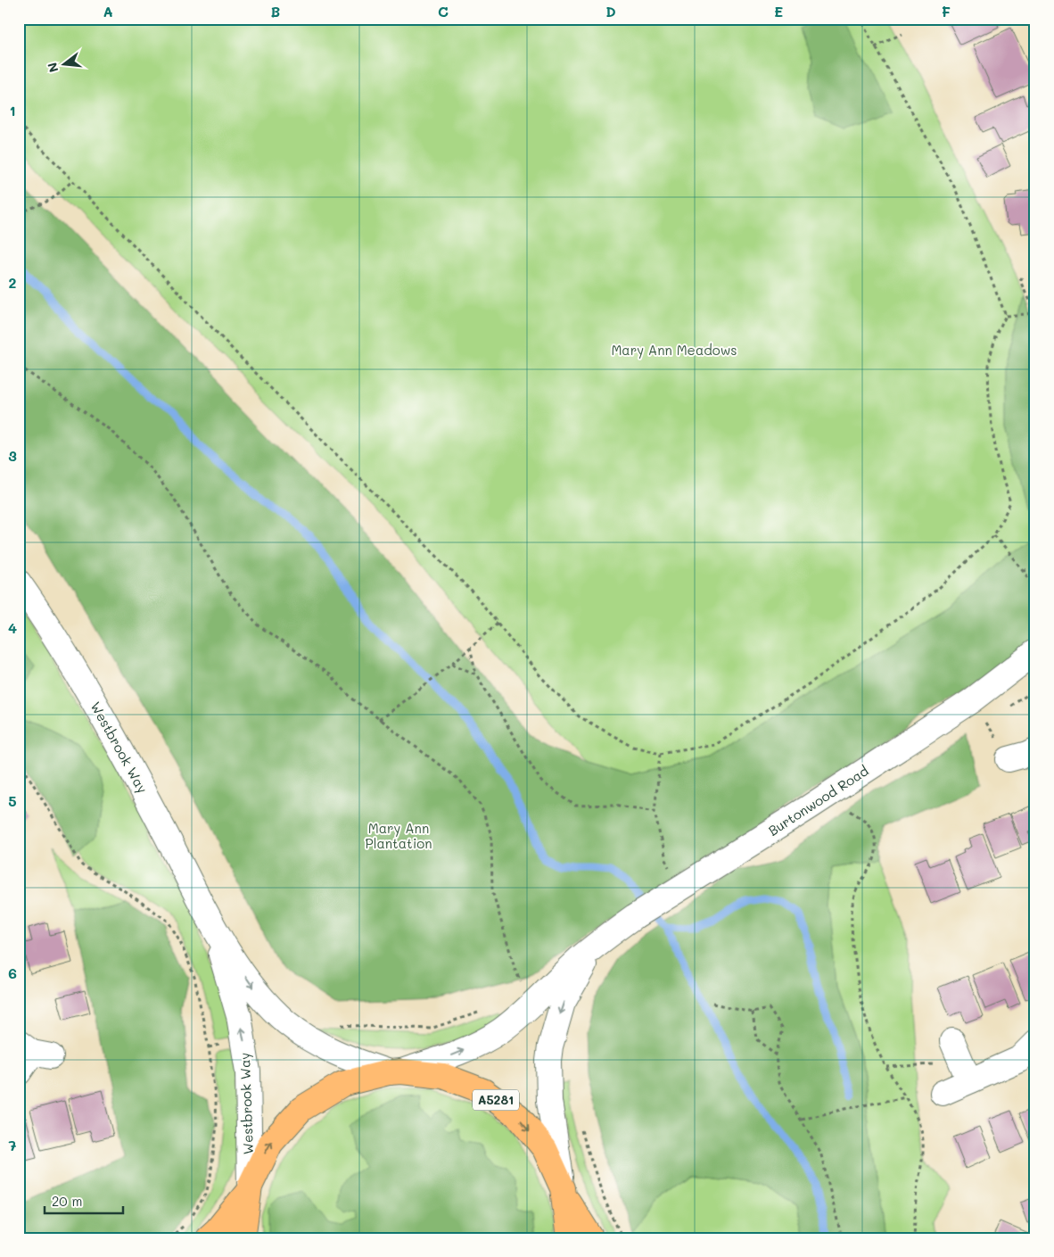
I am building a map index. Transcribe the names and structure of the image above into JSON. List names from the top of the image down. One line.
{"streets":{"main road":["A5281"],"street":["Westbrook Way","Burtonwood Road"]},"crossings":[["Westbrook Way","Burtonwood Road"],["Westbrook Way","A5281"],["Burtonwood Road","A5281"]],"parks":["Mary Ann Meadows","Mary Ann Plantation"],"scale_bar":"20 m","north":"left","grid":{"columns":["A","B","C","D","E","F"],"rows":["1","2","3","4","5","6","7"]}}
